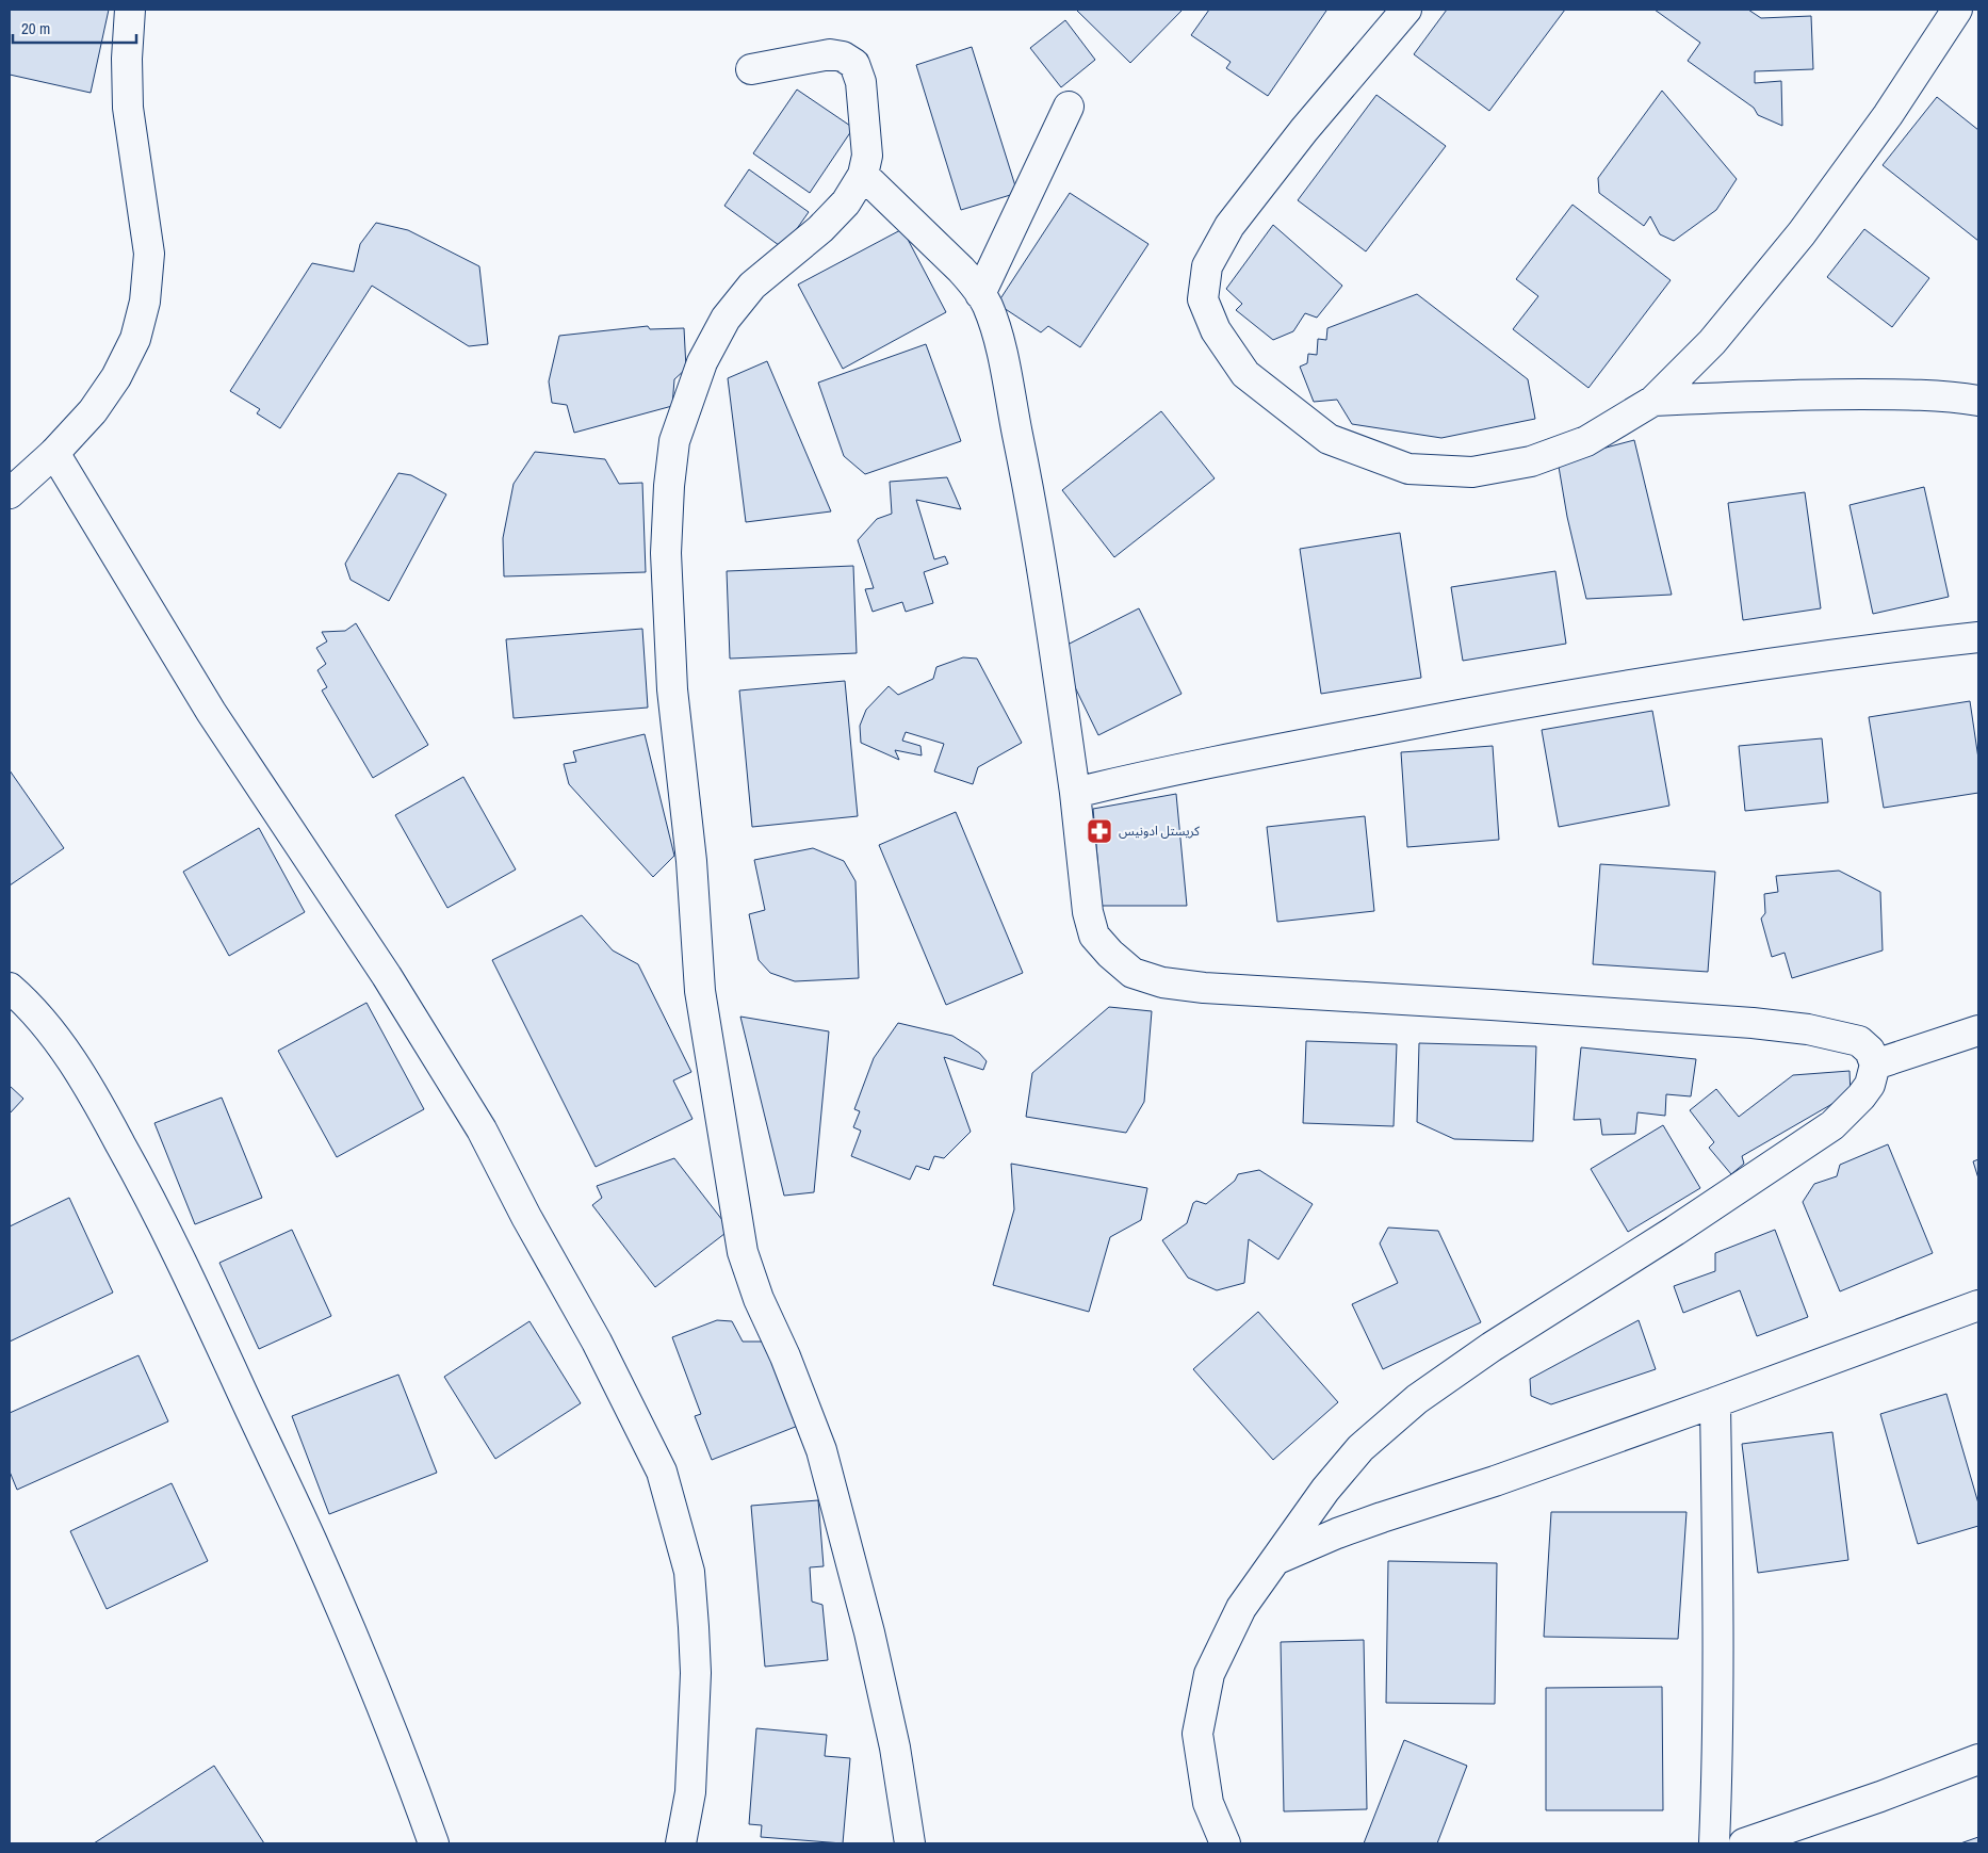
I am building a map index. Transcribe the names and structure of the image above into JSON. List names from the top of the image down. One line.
{"places":{"pharmacy":["كريستل ادونيس"]},"scale_bar":"20 m"}
